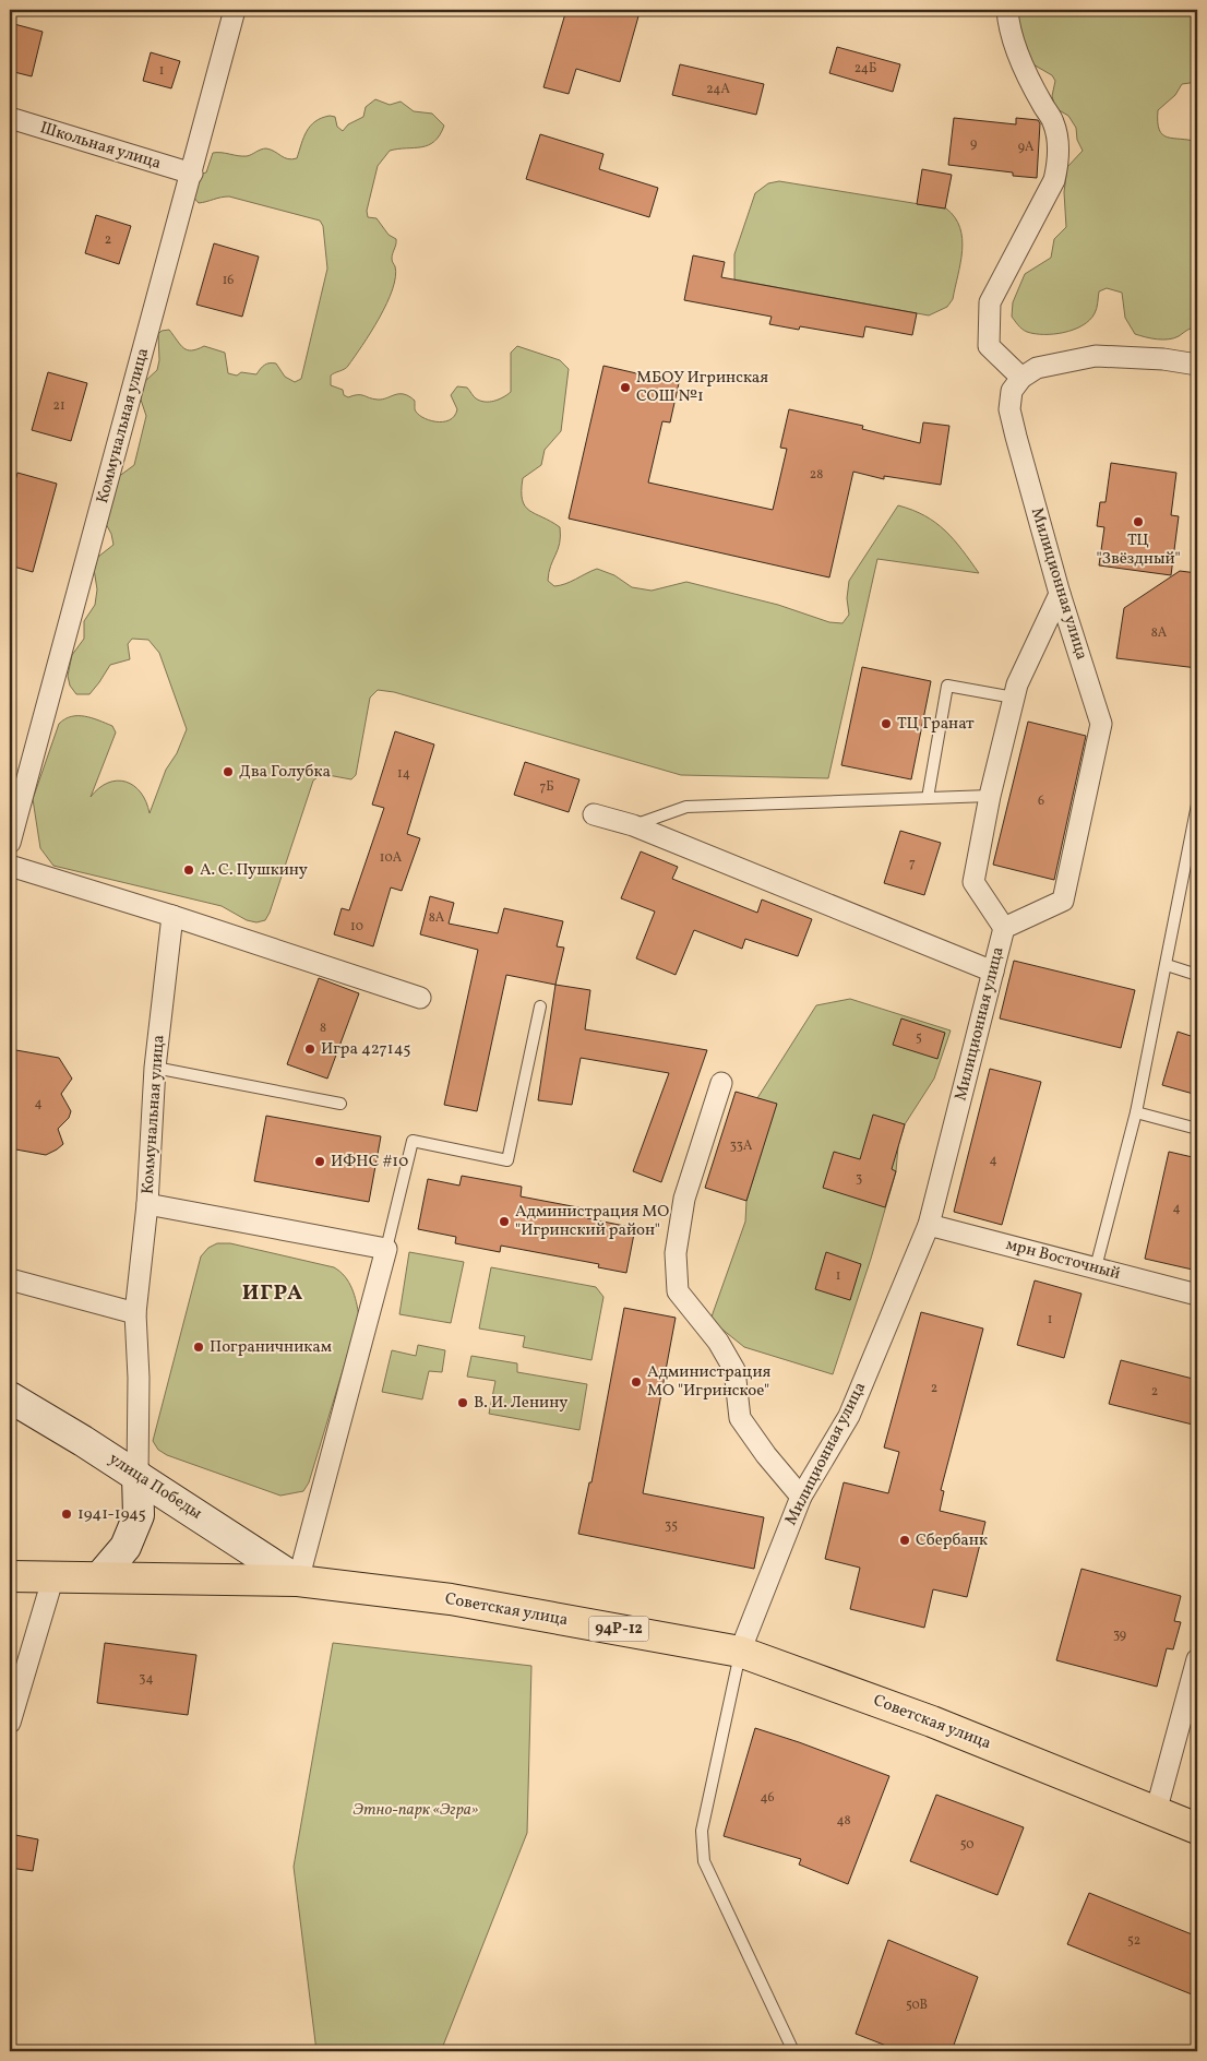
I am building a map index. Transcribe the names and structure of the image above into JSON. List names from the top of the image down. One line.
{"streets":{"main road":["улица Победы","Советская улица","94Р-12"],"street":["Школьная улица","Коммунальная улица","Милиционная улица","мрн Восточный"]},"crossings":[["Школьная улица","Коммунальная улица"],["Коммунальная улица","улица Победы"],["Милиционная улица","мрн Восточный"],["Милиционная улица","Советская улица"],["улица Победы","Советская улица"]],"districts":["ИГРА"],"parks":["Этно-парк «Эгра»"],"places":["МБОУ Игринская СОШ №1","ТЦ \"Звёздный\"","ТЦ Гранат","Два Голубка","А. С. Пушкину","Игра 427145","ИФНС #10","Администрация МО \"Игринский район\"","Пограничникам","Администрация МО \"Игринское\"","В. И. Ленину","1941-1945","Сбербанк"],"house_numbers":["24Б","1","24А","9","9А","2","16","21","28","8А","14","7Б","6","10А","7","8А","10","8","5","4","33А","4","3","4","1","1","2","2","35","39","34","46","48","50","52","50В"]}
